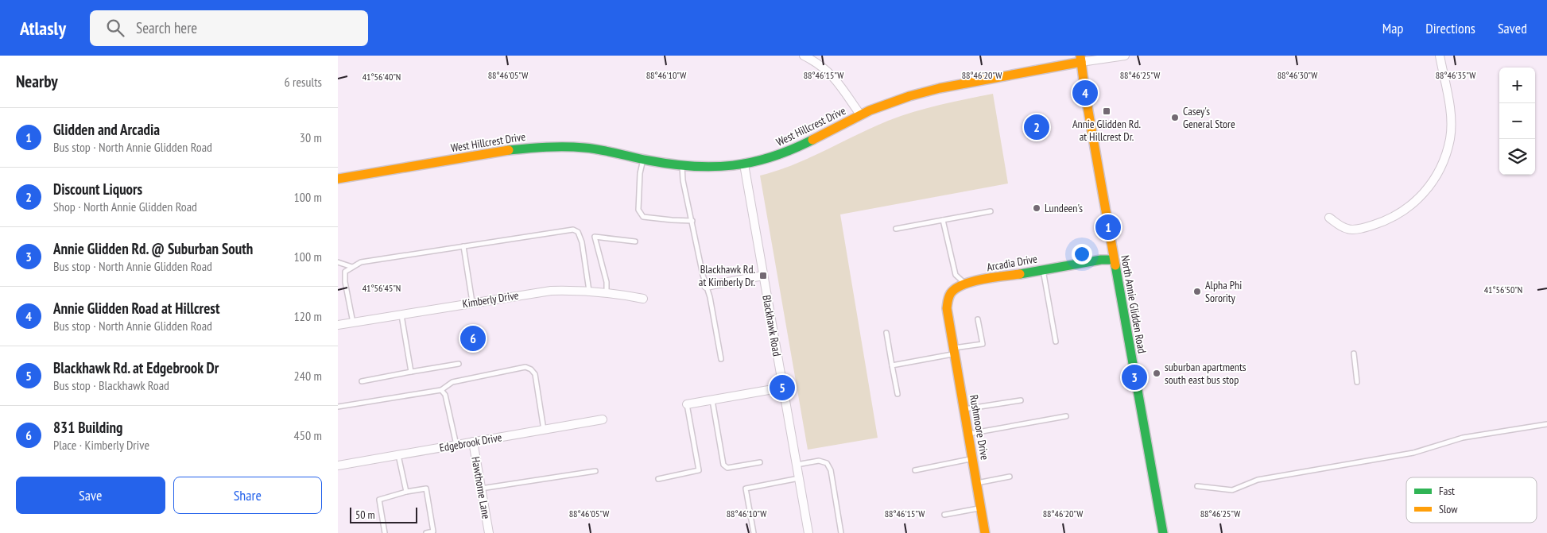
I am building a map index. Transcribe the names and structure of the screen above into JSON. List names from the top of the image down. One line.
{"streets":{"street":["West Hillcrest Drive","Arcadia Drive","Kimberly Drive","North Annie Glidden Road","Blackhawk Road","Rushmoore Drive","Edgebrook Drive","Hawthorne Lane"]},"crossings":[["West Hillcrest Drive","North Annie Glidden Road"],["West Hillcrest Drive","Blackhawk Road"],["Arcadia Drive","North Annie Glidden Road"],["Arcadia Drive","Rushmoore Drive"],["Edgebrook Drive","Hawthorne Lane"]],"places":{"transit":["Annie Glidden Rd. at Hillcrest Dr.","Blackhawk Rd. at Kimberly Dr."],"other":["Casey's General Store","Lundeen's","Alpha Phi Sorority","suburban apartments south east bus stop"]},"legend":["Fast","Slow"],"scale_bar":"50 m","page":{"header":"Atlasly","search":"Search here","nav":["Map","Directions","Saved"],"heading":["Nearby","6 results"],"map_buttons":["+","−"],"pins":["4","2","1","6","3","5"],"list":[{"mark":"1","name":"Glidden and Arcadia","note":"Bus stop · North Annie Glidden Road","value":"30 m"},{"mark":"2","name":"Discount Liquors","note":"Shop · North Annie Glidden Road","value":"100 m"},{"mark":"3","name":"Annie Glidden Rd. @ Suburban South","note":"Bus stop · North Annie Glidden Road","value":"100 m"},{"mark":"4","name":"Annie Glidden Road at Hillcrest","note":"Bus stop · North Annie Glidden Road","value":"120 m"},{"mark":"5","name":"Blackhawk Rd. at Edgebrook Dr","note":"Bus stop · Blackhawk Road","value":"240 m"},{"mark":"6","name":"831 Building","note":"Place · Kimberly Drive","value":"450 m"}],"buttons":["Save","Share"],"scale":"50 m"},"coordinates":["88°46'05\"W","88°46'10\"W","88°46'15\"W","88°46'20\"W","88°46'25\"W","88°46'30\"W","88°46'35\"W","41°56'40\"N","41°56'45\"N","41°56'50\"N"]}
